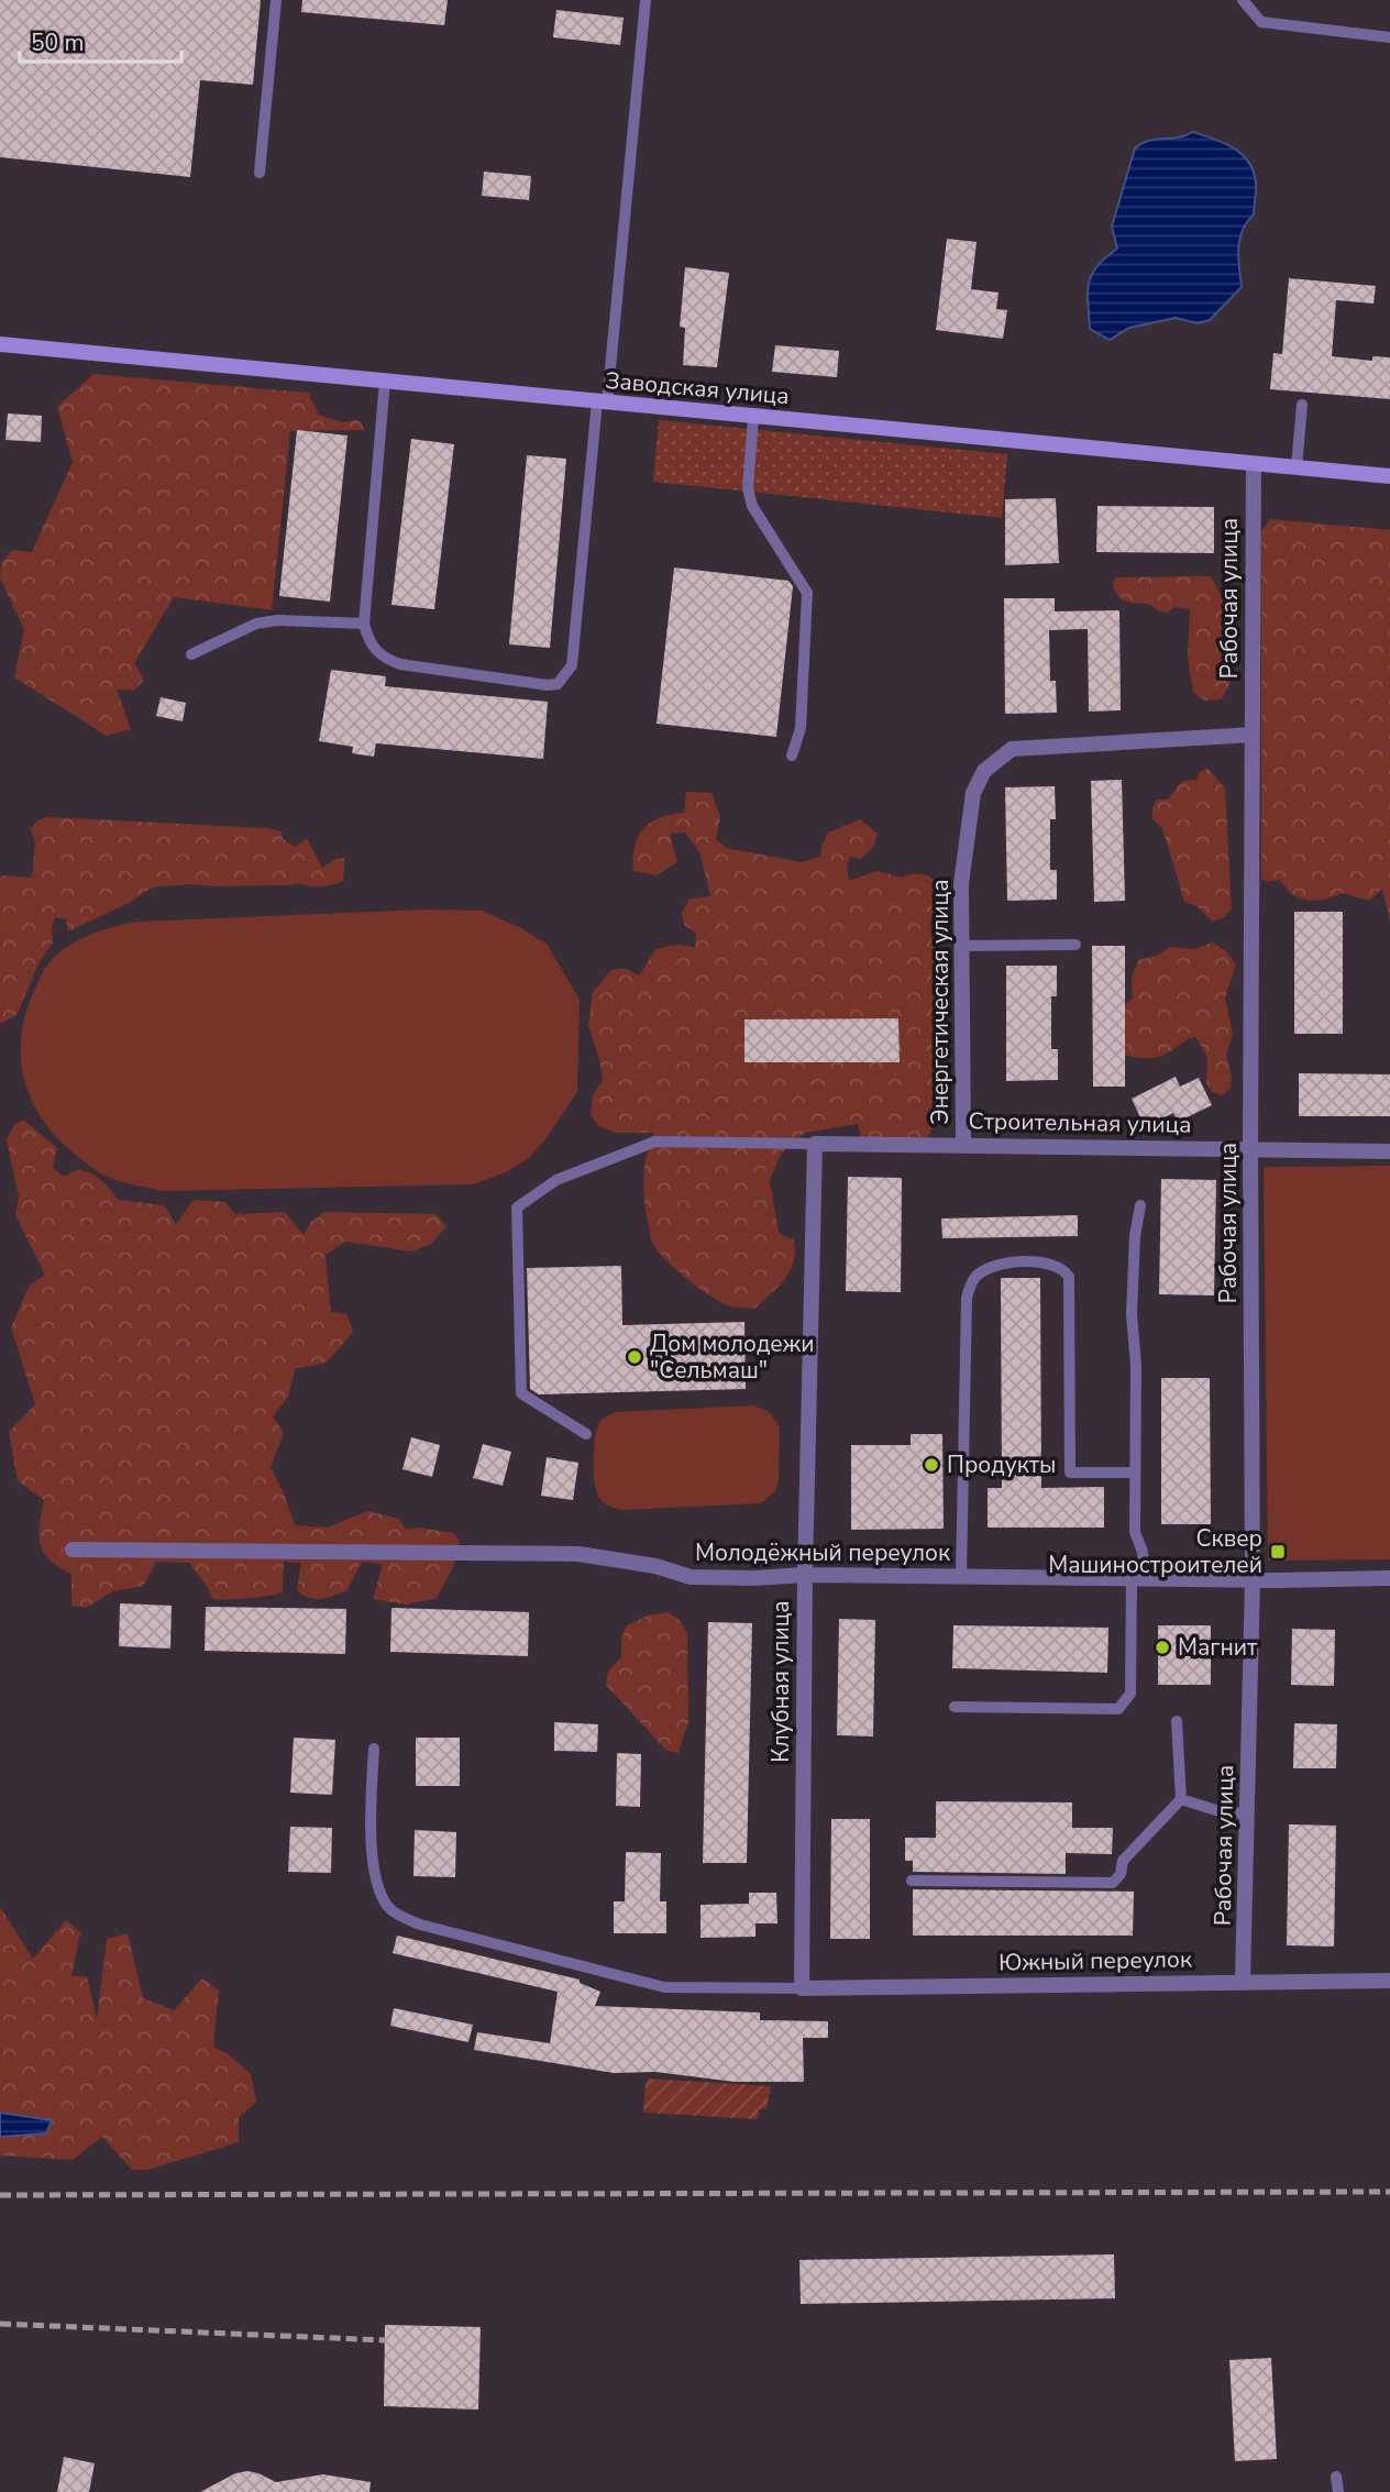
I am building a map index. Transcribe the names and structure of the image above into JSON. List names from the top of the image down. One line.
{"streets":{"street":["Заводская улица","Рабочая улица","Энергетическая улица","Строительная улица","Молодёжный переулок","Клубная улица","Южный переулок"]},"crossings":[["Заводская улица","Рабочая улица"],["Рабочая улица","Энергетическая улица"],["Рабочая улица","Строительная улица"],["Рабочая улица","Молодёжный переулок"],["Рабочая улица","Южный переулок"],["Энергетическая улица","Строительная улица"],["Строительная улица","Клубная улица"],["Молодёжный переулок","Клубная улица"],["Клубная улица","Южный переулок"]],"places":{"other":["Дом молодежи \"Сельмаш\"","Продукты","Магнит"],"transit":["Сквер Машиностроителей"]},"scale_bar":"50 m"}
